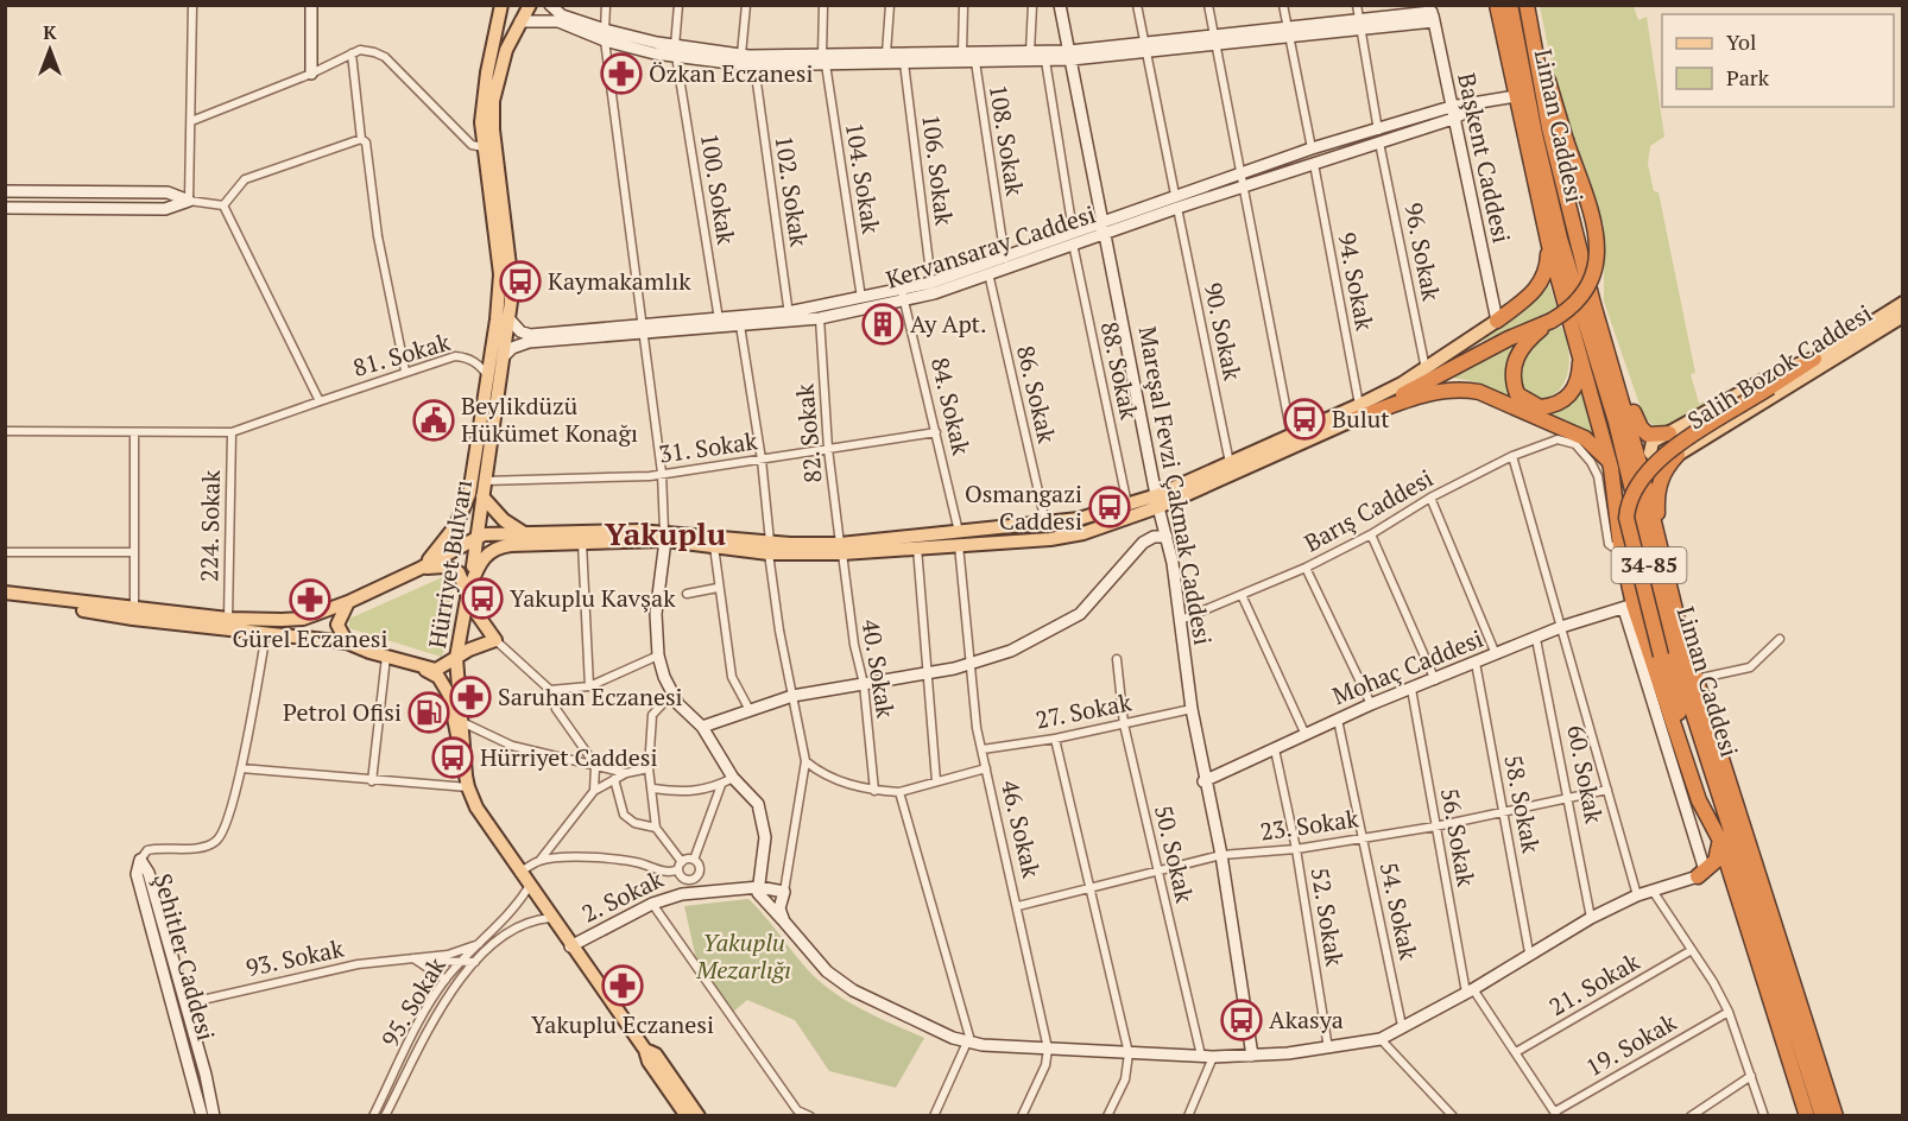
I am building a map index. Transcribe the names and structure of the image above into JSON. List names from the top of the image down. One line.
{"streets":{"highway":["Liman Caddesi","34-85"],"main road":["Salih Bozok Caddesi","Hürriyet Bulvarı"],"street":["108. Sokak","Başkent Caddesi","106. Sokak","104. Sokak","100. Sokak","102. Sokak","Kervansaray Caddesi","96. Sokak","94. Sokak","90. Sokak","81. Sokak","88. Sokak","86. Sokak","84. Sokak","82. Sokak","31. Sokak","Mareşal Fevzi Çakmak Caddesi","Barış Caddesi","224. Sokak","Mohaç Caddesi","40. Sokak","27. Sokak","60. Sokak","58. Sokak","23. Sokak","46. Sokak","56. Sokak","50. Sokak","2. Sokak","54. Sokak","52. Sokak","Şehitler Caddesi","93. Sokak","21. Sokak","95. Sokak","19. Sokak"]},"crossings":[["108. Sokak","Kervansaray Caddesi"],["Başkent Caddesi","Kervansaray Caddesi"],["106. Sokak","Kervansaray Caddesi"],["104. Sokak","Kervansaray Caddesi"],["100. Sokak","Kervansaray Caddesi"],["102. Sokak","Kervansaray Caddesi"],["Kervansaray Caddesi","96. Sokak"],["Kervansaray Caddesi","94. Sokak"],["Kervansaray Caddesi","90. Sokak"],["Kervansaray Caddesi","88. Sokak"],["Kervansaray Caddesi","86. Sokak"],["Kervansaray Caddesi","84. Sokak"],["Kervansaray Caddesi","82. Sokak"],["Kervansaray Caddesi","Mareşal Fevzi Çakmak Caddesi"],["Kervansaray Caddesi","Hürriyet Bulvarı"],["81. Sokak","224. Sokak"],["81. Sokak","Hürriyet Bulvarı"],["84. Sokak","31. Sokak"],["82. Sokak","31. Sokak"],["82. Sokak","40. Sokak"],["31. Sokak","Hürriyet Bulvarı"],["Mareşal Fevzi Çakmak Caddesi","Barış Caddesi"],["Mareşal Fevzi Çakmak Caddesi","Mohaç Caddesi"],["Mareşal Fevzi Çakmak Caddesi","27. Sokak"],["Mareşal Fevzi Çakmak Caddesi","23. Sokak"],["Hürriyet Bulvarı","2. Sokak"],["Hürriyet Bulvarı","95. Sokak"],["Mohaç Caddesi","60. Sokak"],["Mohaç Caddesi","58. Sokak"],["Mohaç Caddesi","56. Sokak"],["Mohaç Caddesi","54. Sokak"],["Mohaç Caddesi","52. Sokak"],["27. Sokak","46. Sokak"],["27. Sokak","50. Sokak"],["60. Sokak","23. Sokak"],["58. Sokak","23. Sokak"],["23. Sokak","46. Sokak"],["23. Sokak","56. Sokak"],["23. Sokak","50. Sokak"],["23. Sokak","54. Sokak"],["23. Sokak","52. Sokak"],["Şehitler Caddesi","93. Sokak"]],"districts":["Yakuplu"],"parks":["Yakuplu Mezarlığı"],"places":{"pharmacy":["Özkan Eczanesi","Gürel Eczanesi","Saruhan Eczanesi","Yakuplu Eczanesi"],"bus stop":["Kaymakamlık","Bulut","Osmangazi Caddesi","Yakuplu Kavşak","Hürriyet Caddesi","Akasya"],"building":["Ay Apt."],"public building":["Beylikdüzü Hükümet Konağı"],"fuel station":["Petrol Ofisi"]},"legend":["Yol","Park"],"north":"top"}
